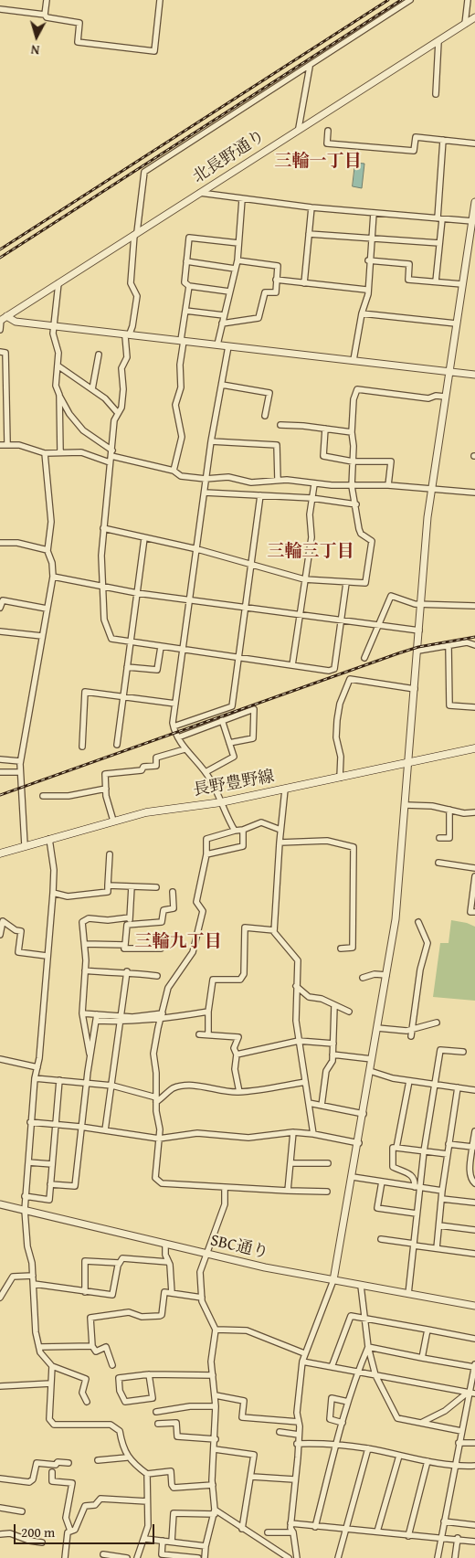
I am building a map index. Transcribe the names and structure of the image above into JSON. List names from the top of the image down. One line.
{"streets":{"main road":["長野豊野線"],"street":["北長野通り","SBC通り"]},"districts":["三輪一丁目","三輪三丁目","三輪九丁目"],"scale_bar":"200 m","north":"bottom"}
